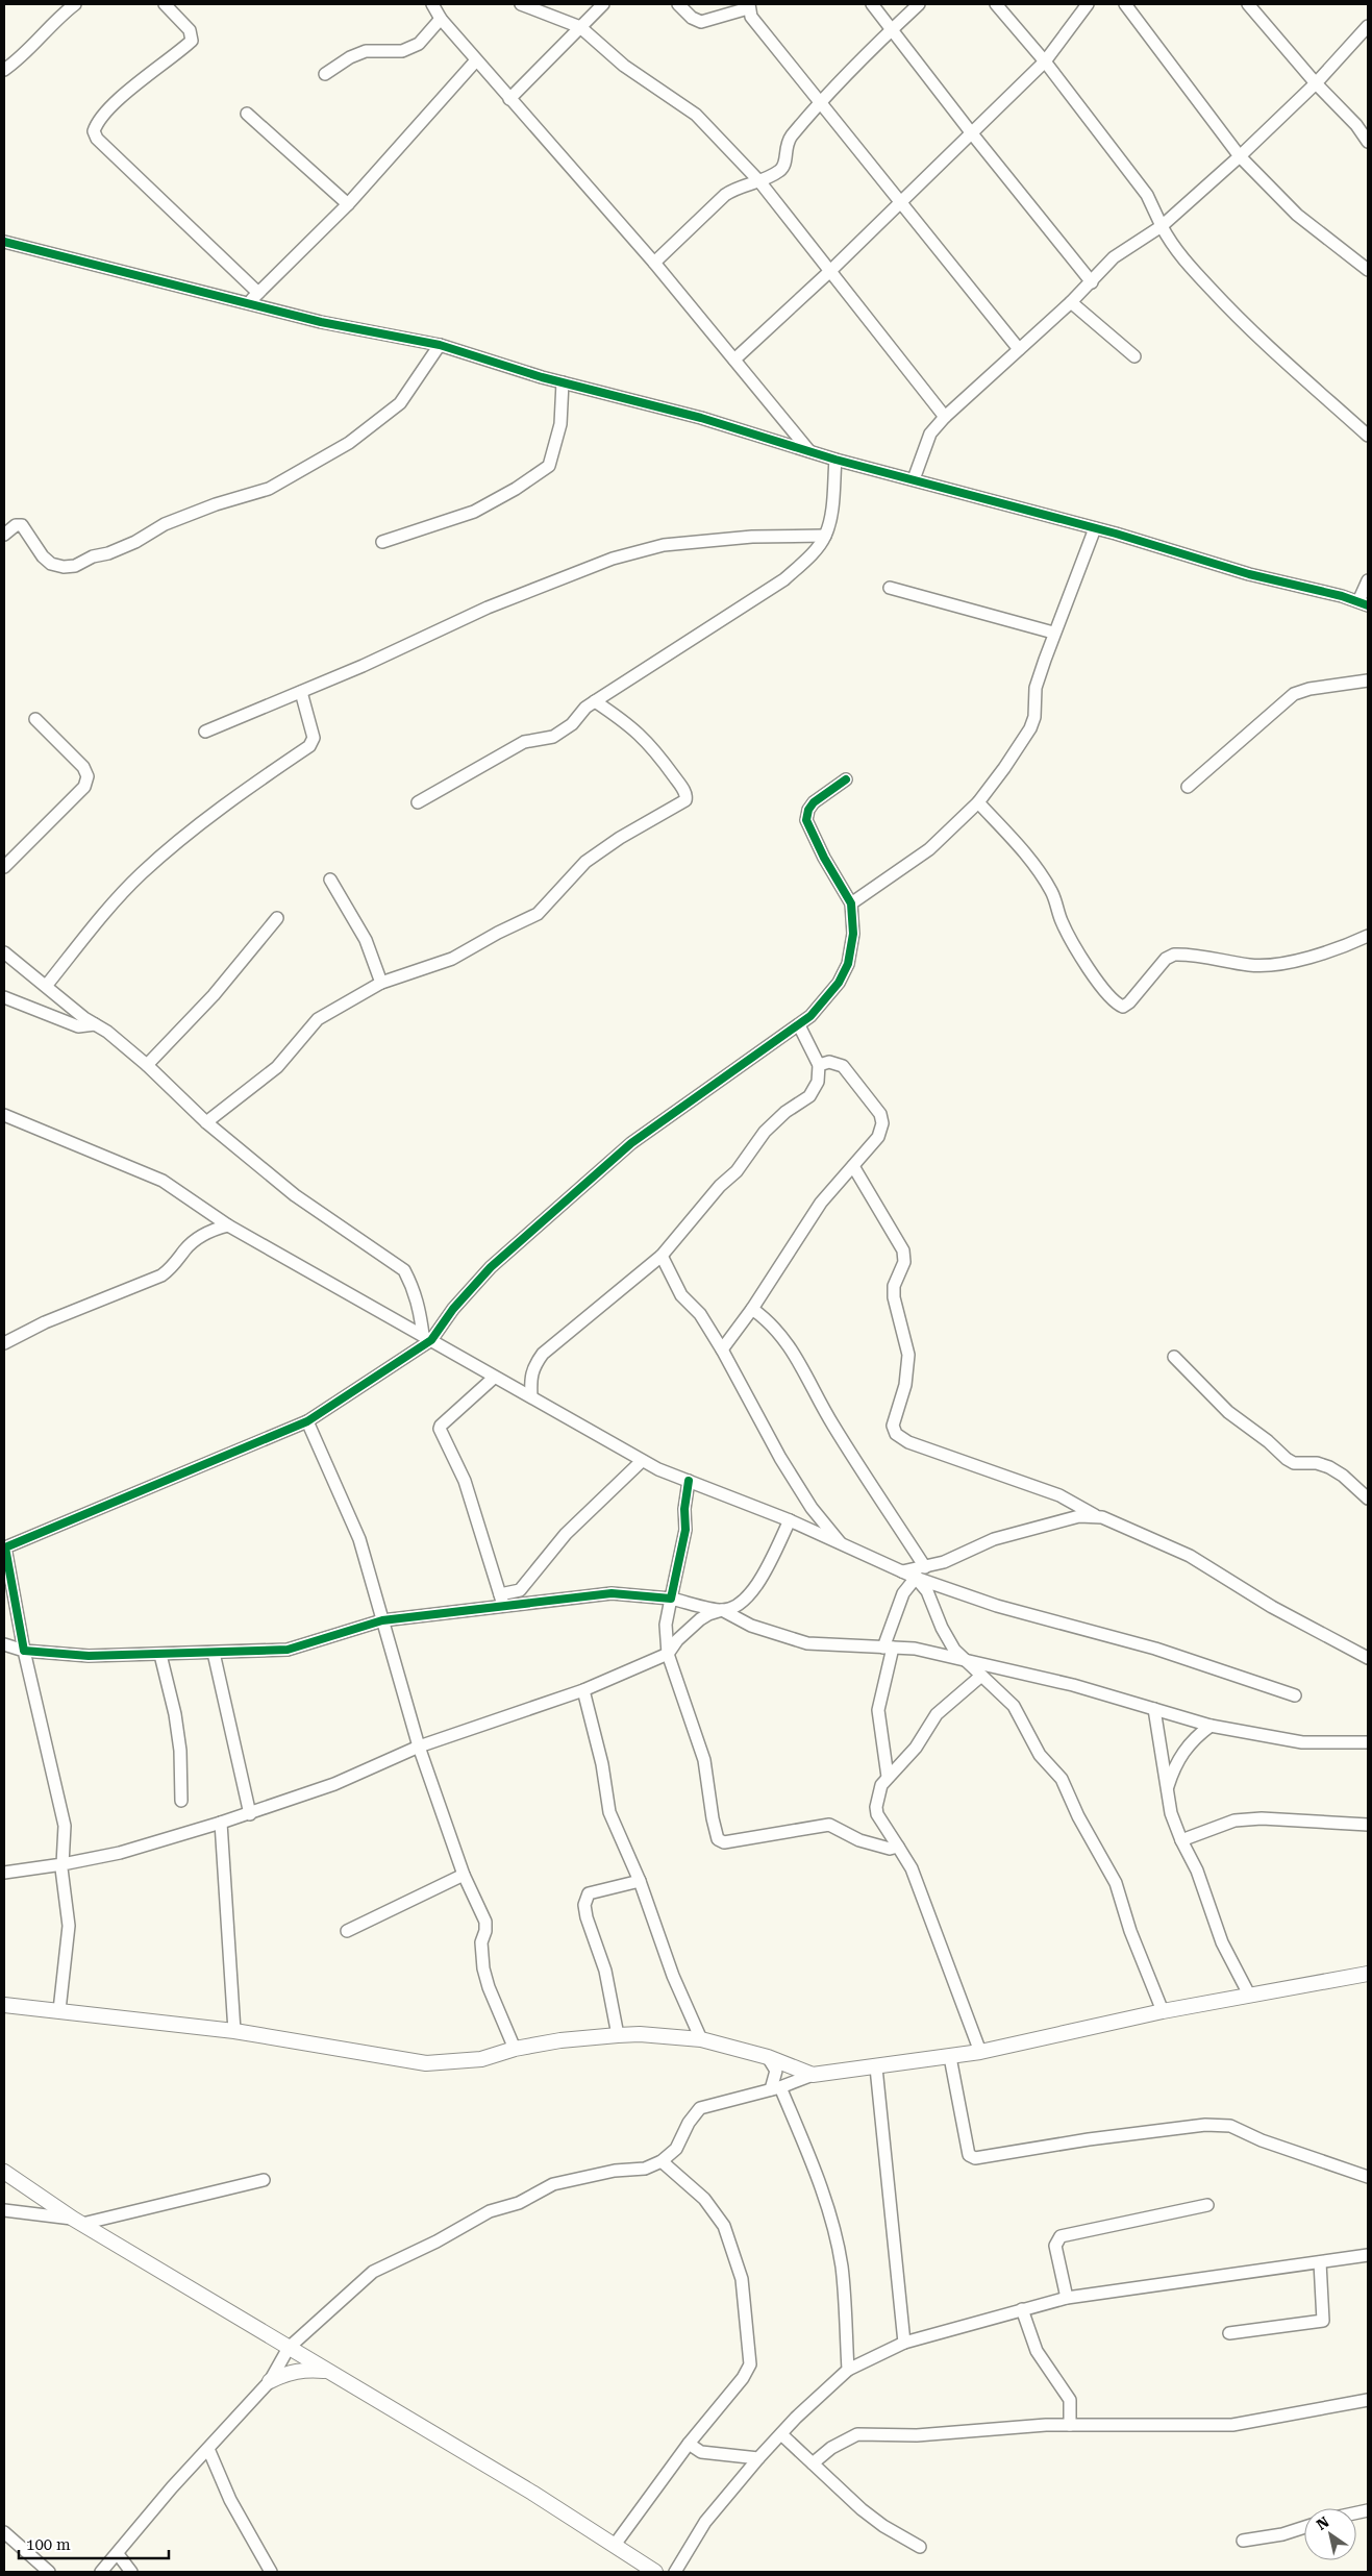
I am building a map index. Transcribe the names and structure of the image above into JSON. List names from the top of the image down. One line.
{"scale_bar":"100 m","north":"top left"}
